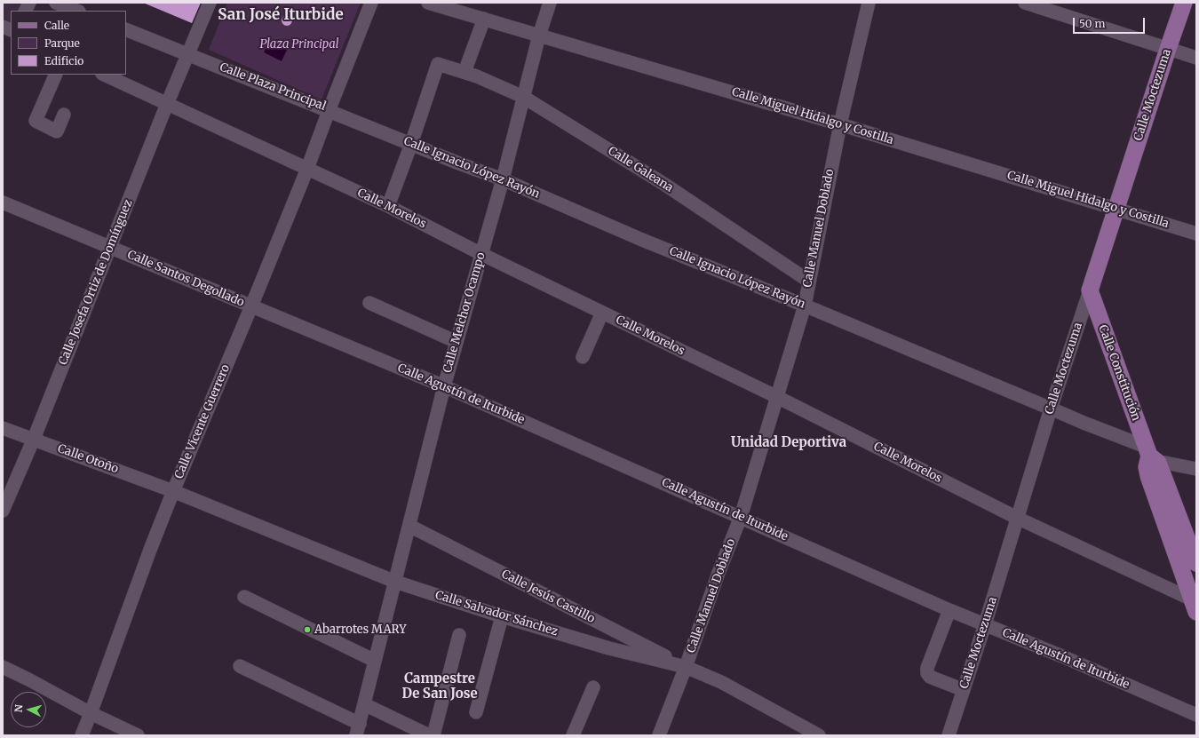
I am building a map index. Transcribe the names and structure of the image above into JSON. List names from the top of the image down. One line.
{"streets":{"main road":["Calle Moctezuma","Calle Constitución"],"street":["Calle Plaza Principal","Calle Miguel Hidalgo y Costilla","Calle Ignacio López Rayón","Calle Galeana","Calle Morelos","Calle Manuel Doblado","Calle Santos Degollado","Calle Josefa Ortiz de Domínguez","Calle Melchor Ocampo","Calle Agustín de Iturbide","Calle Vicente Guerrero","Calle Otoño","Calle Jesús Castillo","Calle Salvador Sánchez"]},"crossings":[["Calle Plaza Principal","Calle Ignacio López Rayón"],["Calle Plaza Principal","Calle Josefa Ortiz de Domínguez"],["Calle Plaza Principal","Calle Vicente Guerrero"],["Calle Moctezuma","Calle Miguel Hidalgo y Costilla"],["Calle Moctezuma","Calle Ignacio López Rayón"],["Calle Moctezuma","Calle Morelos"],["Calle Moctezuma","Calle Constitución"],["Calle Moctezuma","Calle Agustín de Iturbide"],["Calle Miguel Hidalgo y Costilla","Calle Manuel Doblado"],["Calle Miguel Hidalgo y Costilla","Calle Melchor Ocampo"],["Calle Ignacio López Rayón","Calle Galeana"],["Calle Ignacio López Rayón","Calle Manuel Doblado"],["Calle Ignacio López Rayón","Calle Melchor Ocampo"],["Calle Ignacio López Rayón","Calle Constitución"],["Calle Ignacio López Rayón","Calle Vicente Guerrero"],["Calle Galeana","Calle Manuel Doblado"],["Calle Galeana","Calle Melchor Ocampo"],["Calle Morelos","Calle Manuel Doblado"],["Calle Morelos","Calle Josefa Ortiz de Domínguez"],["Calle Morelos","Calle Melchor Ocampo"],["Calle Morelos","Calle Constitución"],["Calle Morelos","Calle Vicente Guerrero"],["Calle Manuel Doblado","Calle Agustín de Iturbide"],["Calle Manuel Doblado","Calle Jesús Castillo"],["Calle Manuel Doblado","Calle Salvador Sánchez"],["Calle Santos Degollado","Calle Josefa Ortiz de Domínguez"],["Calle Santos Degollado","Calle Agustín de Iturbide"],["Calle Santos Degollado","Calle Vicente Guerrero"],["Calle Josefa Ortiz de Domínguez","Calle Otoño"],["Calle Melchor Ocampo","Calle Agustín de Iturbide"],["Calle Melchor Ocampo","Calle Jesús Castillo"],["Calle Melchor Ocampo","Calle Salvador Sánchez"],["Calle Agustín de Iturbide","Calle Vicente Guerrero"],["Calle Vicente Guerrero","Calle Otoño"],["Calle Vicente Guerrero","Calle Salvador Sánchez"],["Calle Otoño","Calle Salvador Sánchez"],["Calle Jesús Castillo","Calle Salvador Sánchez"]],"districts":["San José Iturbide","Unidad Deportiva","Campestre De San Jose"],"parks":["Plaza Principal"],"places":["Abarrotes MARY"],"legend":["Calle","Parque","Edificio"],"scale_bar":"50 m","north":"left"}
